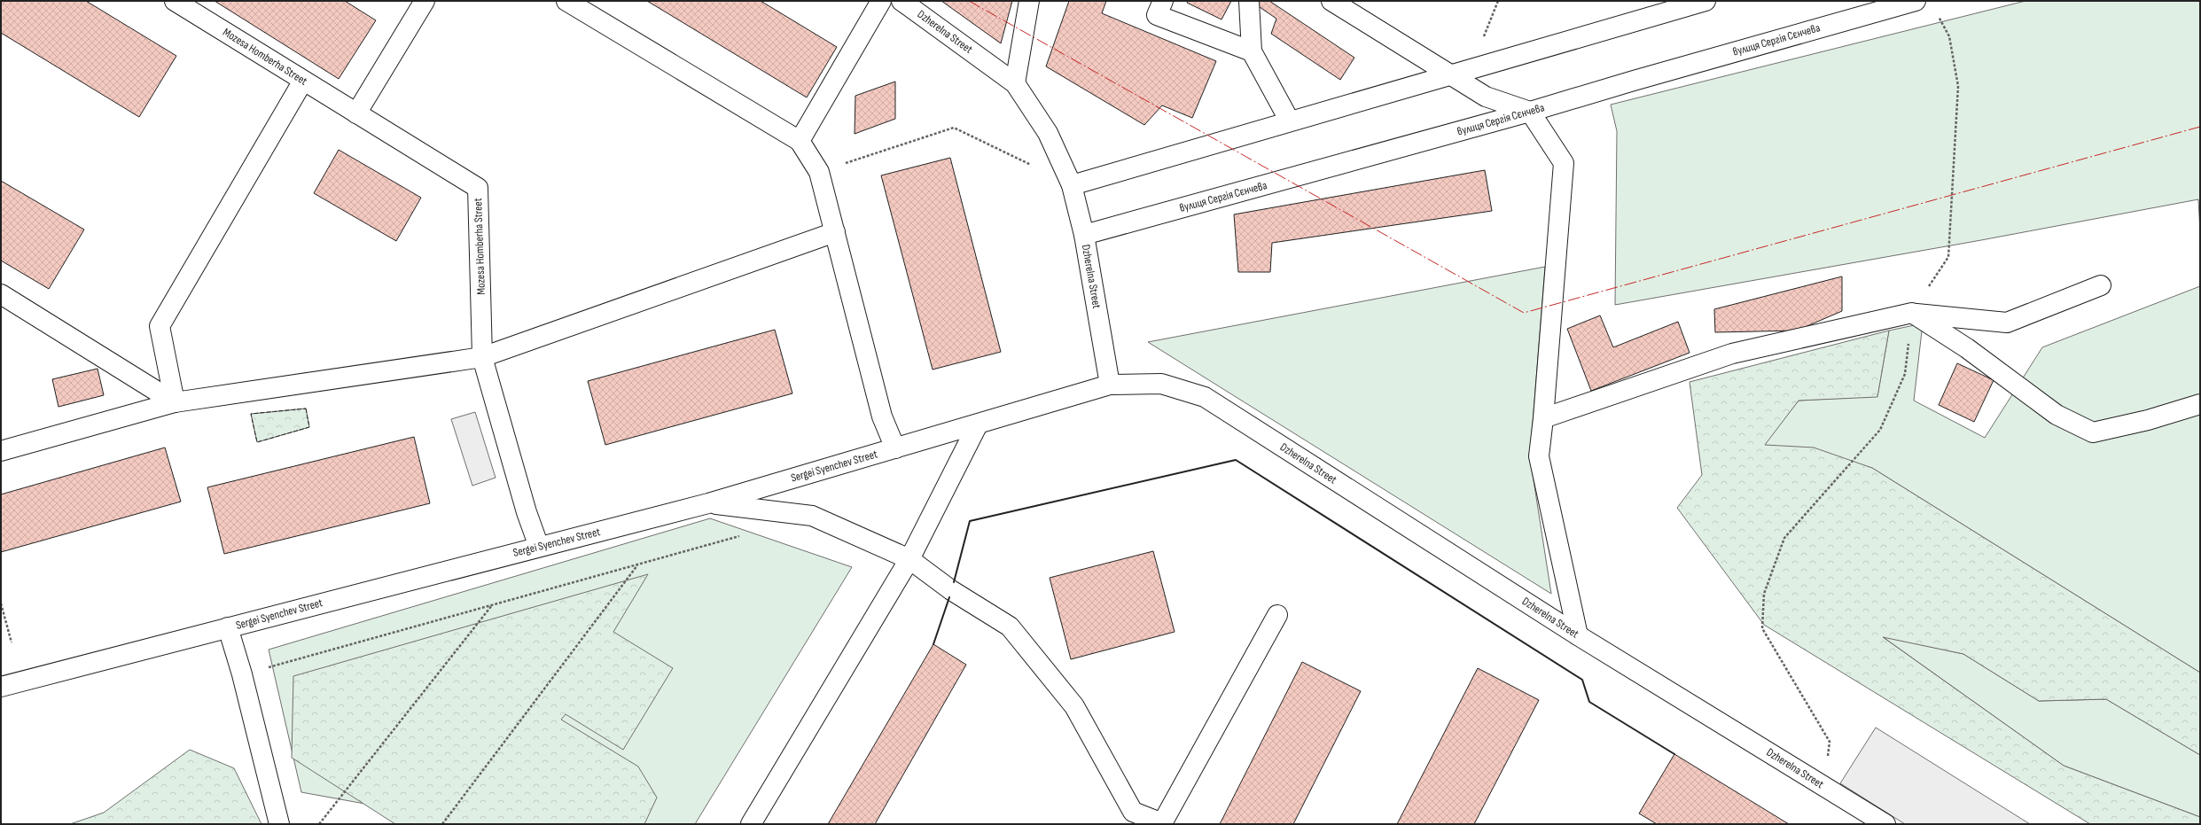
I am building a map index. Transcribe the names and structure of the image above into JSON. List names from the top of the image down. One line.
{"streets":{"street":["Dzherelna Street","вулиця Сергія Сєнчева","Mozesa Homberha Street","Sergei Syenchev Street"]},"crossings":[["Dzherelna Street","вулиця Сергія Сєнчева"],["Dzherelna Street","Sergei Syenchev Street"],["Mozesa Homberha Street","Sergei Syenchev Street"]]}
